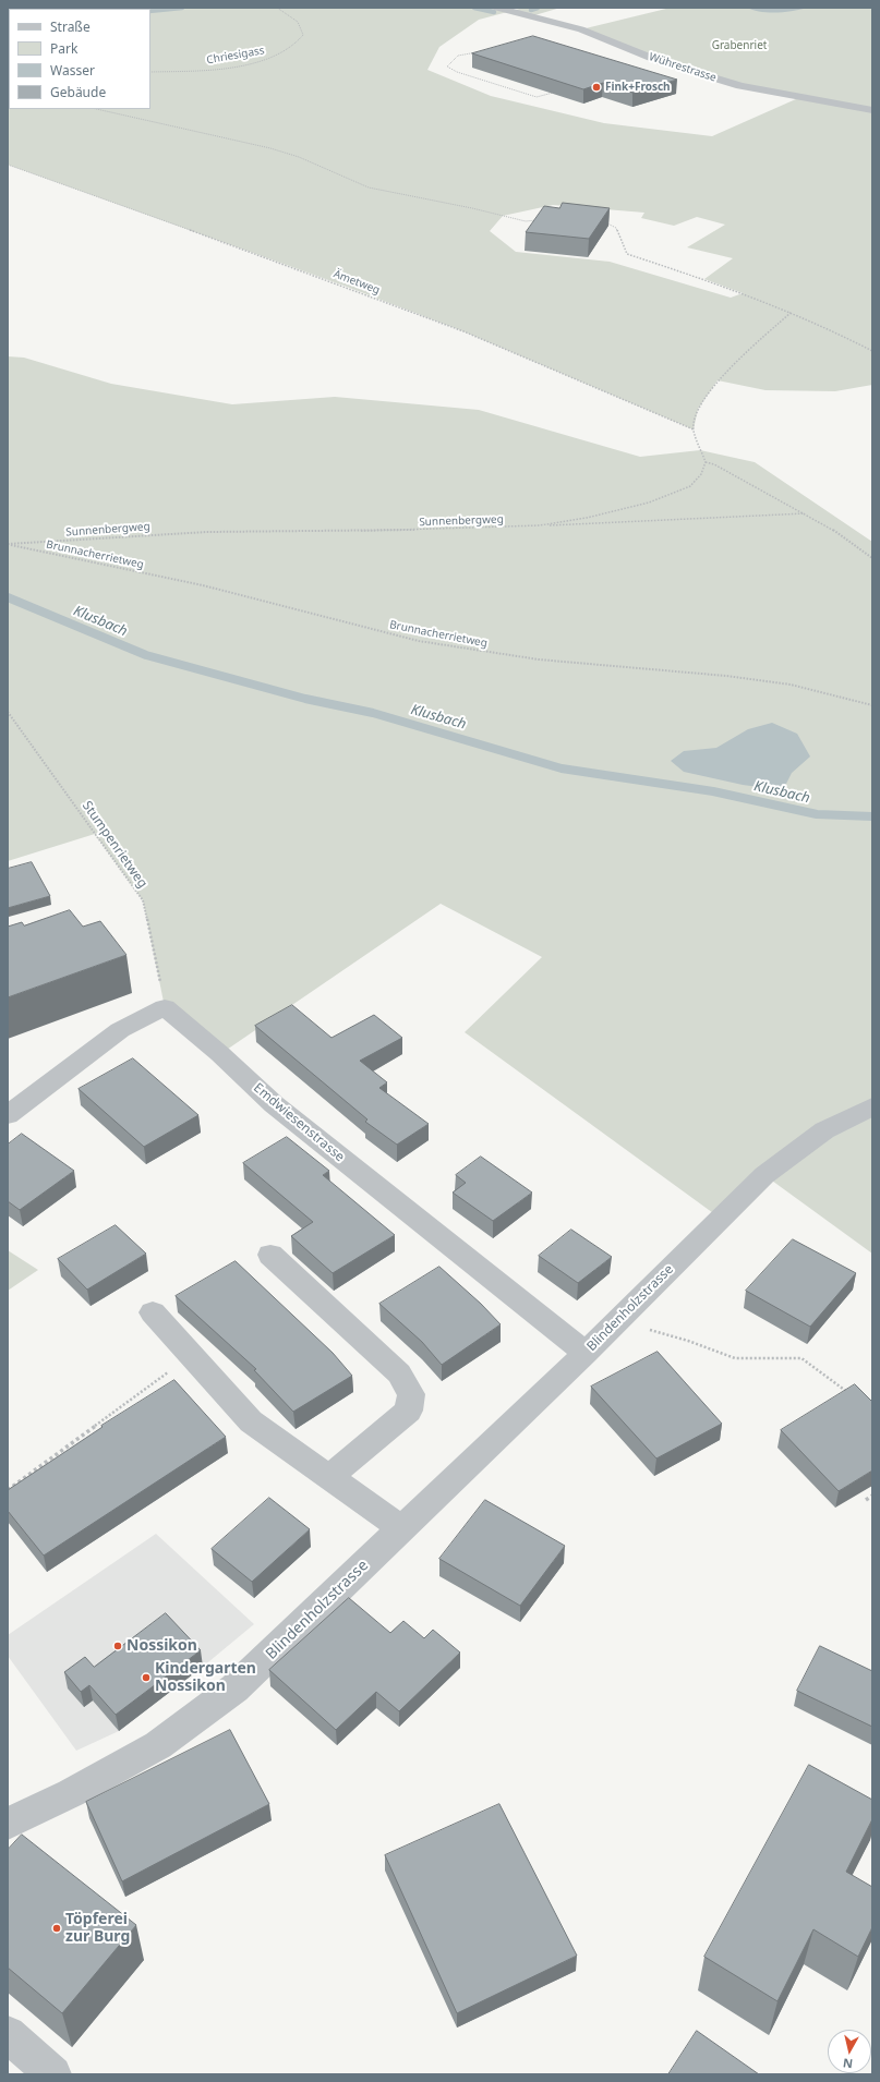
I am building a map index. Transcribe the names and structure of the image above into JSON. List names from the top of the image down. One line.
{"streets":{"street":["Wührestrasse","Emdwiesenstrasse","Blindenholzstrasse"],"path":["Chriesigass","Ämetweg","Sunnenbergweg","Brunnacherrietweg","Stumpenrietweg"]},"crossings":[["Sunnenbergweg","Brunnacherrietweg"],["Stumpenrietweg","Emdwiesenstrasse"],["Emdwiesenstrasse","Blindenholzstrasse"]],"water":["Klusbach"],"parks":["Grabenriet"],"places":["Fink+Frosch","Nossikon","Kindergarten Nossikon","Töpferei zur Burg"],"legend":["Straße","Park","Wasser","Gebäude"],"north":"bottom"}
